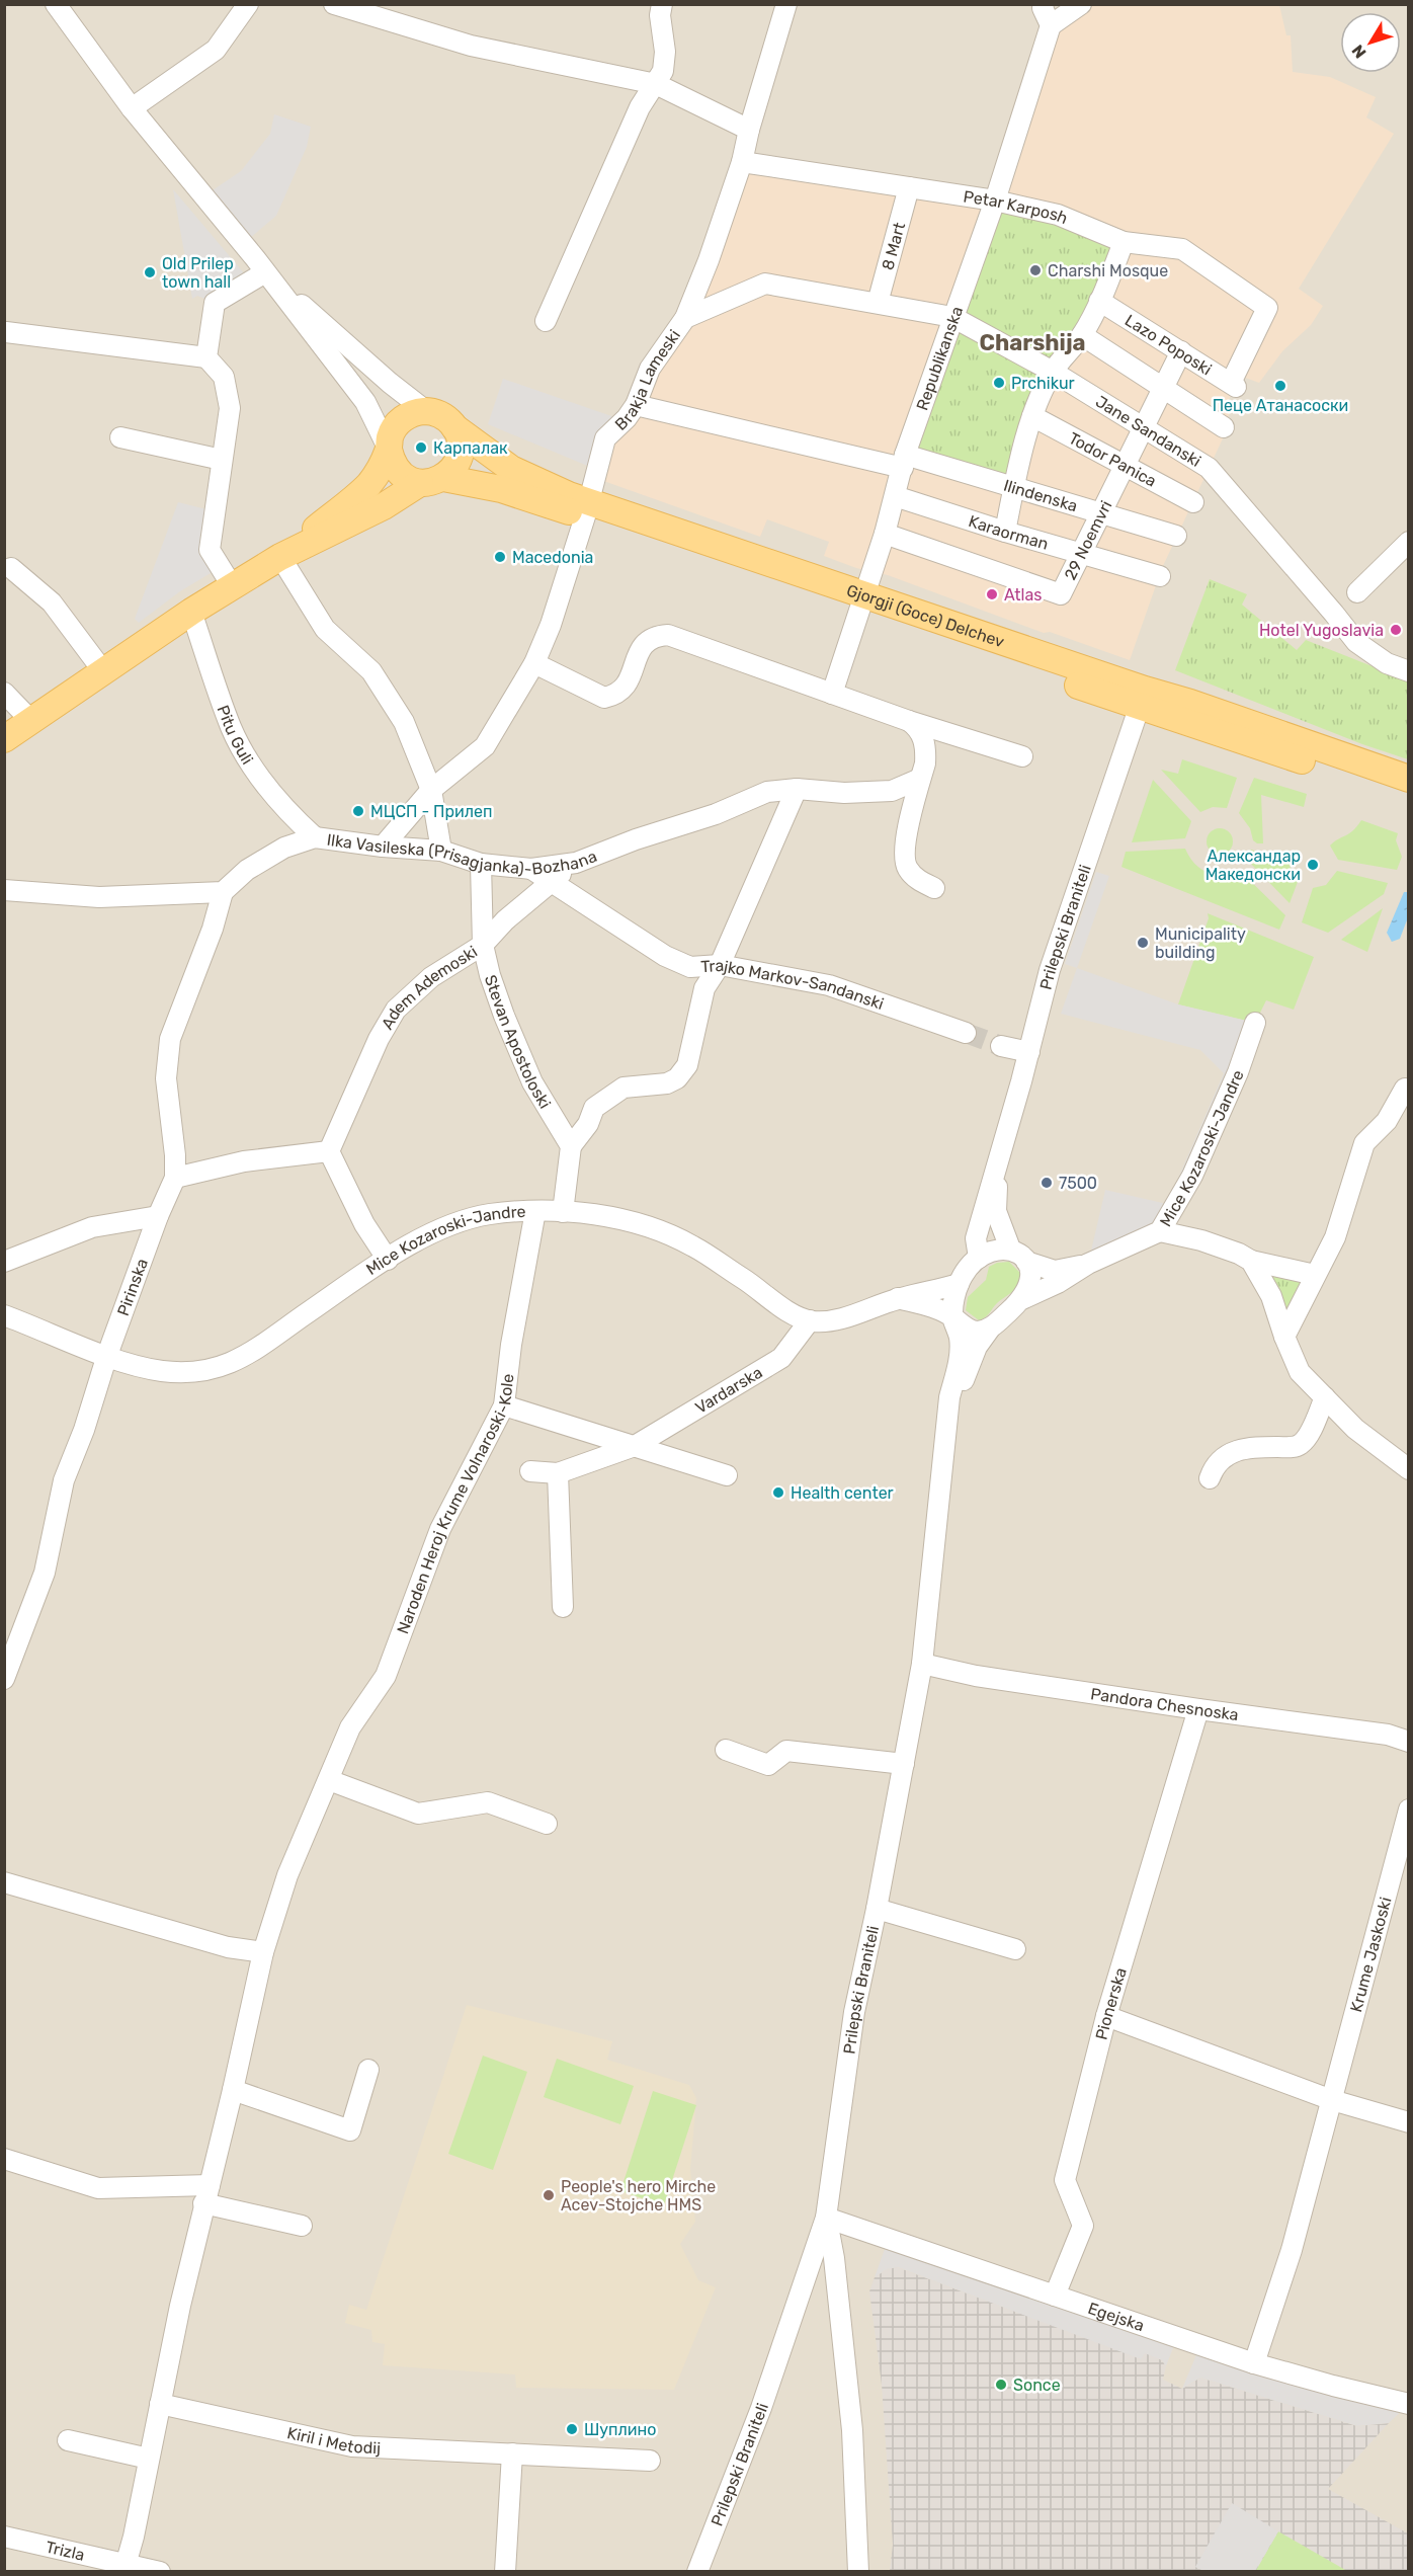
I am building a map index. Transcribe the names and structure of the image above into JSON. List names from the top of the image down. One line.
{"streets":{"main road":["Gjorgji (Goce) Delchev"],"street":["Petar Karposh","8 Mart","Lazo Poposki","Republikanska","Brakja Lameski","Jane Sandanski","Todor Panica","Ilindenska","Karaorman","29 Noemvri","Pitu Guli","Ilka Vasileska (Prisagjanka)-Bozhana","Prilepski Braniteli","Trajko Markov-Sandanski","Adem Ademoski","Stevan Apostoloski","Mice Kozaroski-Jandre","Pirinska","Vardarska","Naroden Heroj Krume Volnaroski-Kole","Pandora Chesnoska","Krume Jaskoski","Pionerska","Egejska","Kiril i Metodij","Trizla"]},"crossings":[["Petar Karposh","8 Mart"],["Petar Karposh","Lazo Poposki"],["Petar Karposh","Republikanska"],["Petar Karposh","Brakja Lameski"],["8 Mart","Jane Sandanski"],["Lazo Poposki","29 Noemvri"],["Republikanska","Jane Sandanski"],["Republikanska","Ilindenska"],["Republikanska","Karaorman"],["Republikanska","29 Noemvri"],["Republikanska","Gjorgji (Goce) Delchev"],["Brakja Lameski","Jane Sandanski"],["Brakja Lameski","Ilindenska"],["Brakja Lameski","Gjorgji (Goce) Delchev"],["Brakja Lameski","Ilka Vasileska (Prisagjanka)-Bozhana"],["Jane Sandanski","29 Noemvri"],["Todor Panica","29 Noemvri"],["Ilindenska","29 Noemvri"],["Karaorman","29 Noemvri"],["Gjorgji (Goce) Delchev","Prilepski Braniteli"],["Pitu Guli","Ilka Vasileska (Prisagjanka)-Bozhana"],["Ilka Vasileska (Prisagjanka)-Bozhana","Trajko Markov-Sandanski"],["Ilka Vasileska (Prisagjanka)-Bozhana","Adem Ademoski"],["Ilka Vasileska (Prisagjanka)-Bozhana","Stevan Apostoloski"],["Ilka Vasileska (Prisagjanka)-Bozhana","Pirinska"],["Prilepski Braniteli","Mice Kozaroski-Jandre"],["Prilepski Braniteli","Pandora Chesnoska"],["Prilepski Braniteli","Egejska"],["Trajko Markov-Sandanski","Adem Ademoski"],["Adem Ademoski","Stevan Apostoloski"],["Mice Kozaroski-Jandre","Pirinska"],["Mice Kozaroski-Jandre","Vardarska"],["Mice Kozaroski-Jandre","Naroden Heroj Krume Volnaroski-Kole"],["Naroden Heroj Krume Volnaroski-Kole","Kiril i Metodij"],["Naroden Heroj Krume Volnaroski-Kole","Trizla"],["Pandora Chesnoska","Pionerska"],["Krume Jaskoski","Egejska"],["Pionerska","Egejska"]],"districts":["Charshija"],"places":["Charshi Mosque","Old Prilep town hall","Prchikur","Пеце Атанасоски","Карпалак","Macedonia","Atlas","Hotel Yugoslavia","МЦСП - Прилеп","Александар Македонски","Municipality building","7500","Health center","People's hero Mirche Acev-Stojche HMS","Sonce","Шуплино"],"north":"bottom left"}
